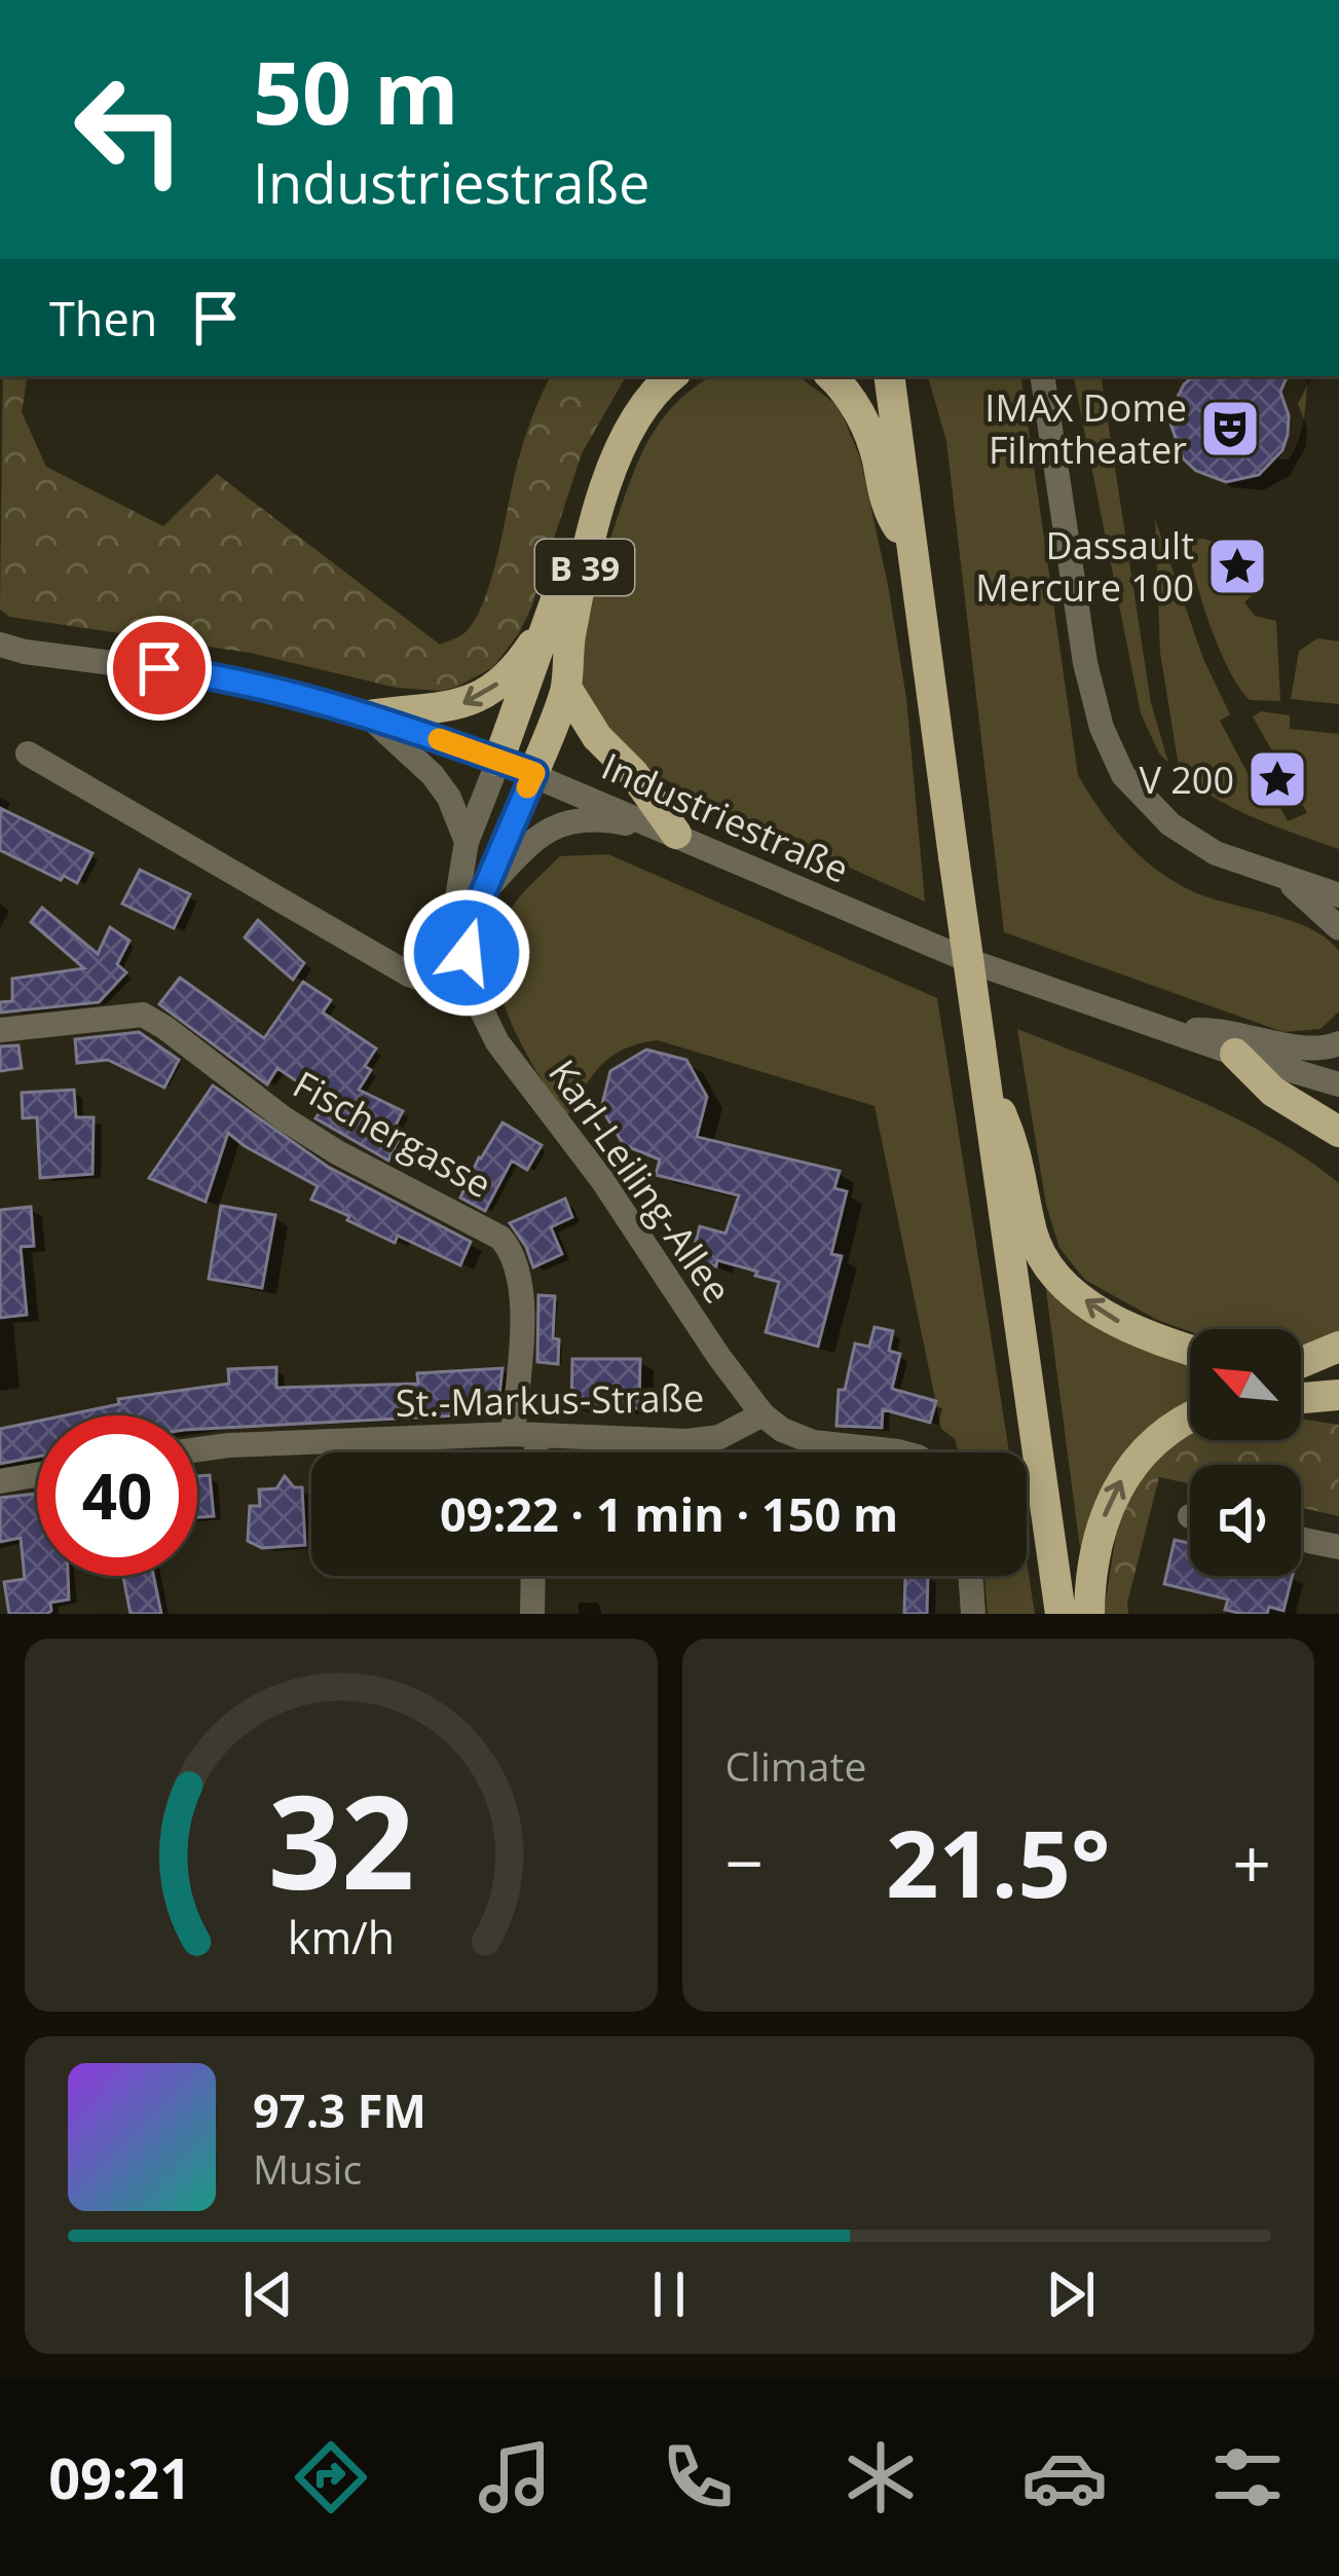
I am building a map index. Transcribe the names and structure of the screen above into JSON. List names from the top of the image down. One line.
{"streets":{"main road":["B 39"],"street":["Industriestraße","Fischergasse","Karl-Leiling-Allee","St.-Markus-Straße"]},"crossings":[["B 39","Industriestraße"],["B 39","Karl-Leiling-Allee"],["Industriestraße","Karl-Leiling-Allee"],["Fischergasse","St.-Markus-Straße"],["Karl-Leiling-Allee","St.-Markus-Straße"]],"places":{"theatre":["IMAX Dome Filmtheater"],"place":["Dassault Mercure 100","V 200"]},"north":"top left","page":{"turn":["50 m","Industriestraße"],"then":"Then","limit":"40","trip":"09:22 · 1 min · 150 m","tile":"Climate","heat":["−","21.5°","+"],"song":["97.3 FM","Music"],"tabs":"09:21","gauge":["32","km/h"]}}
